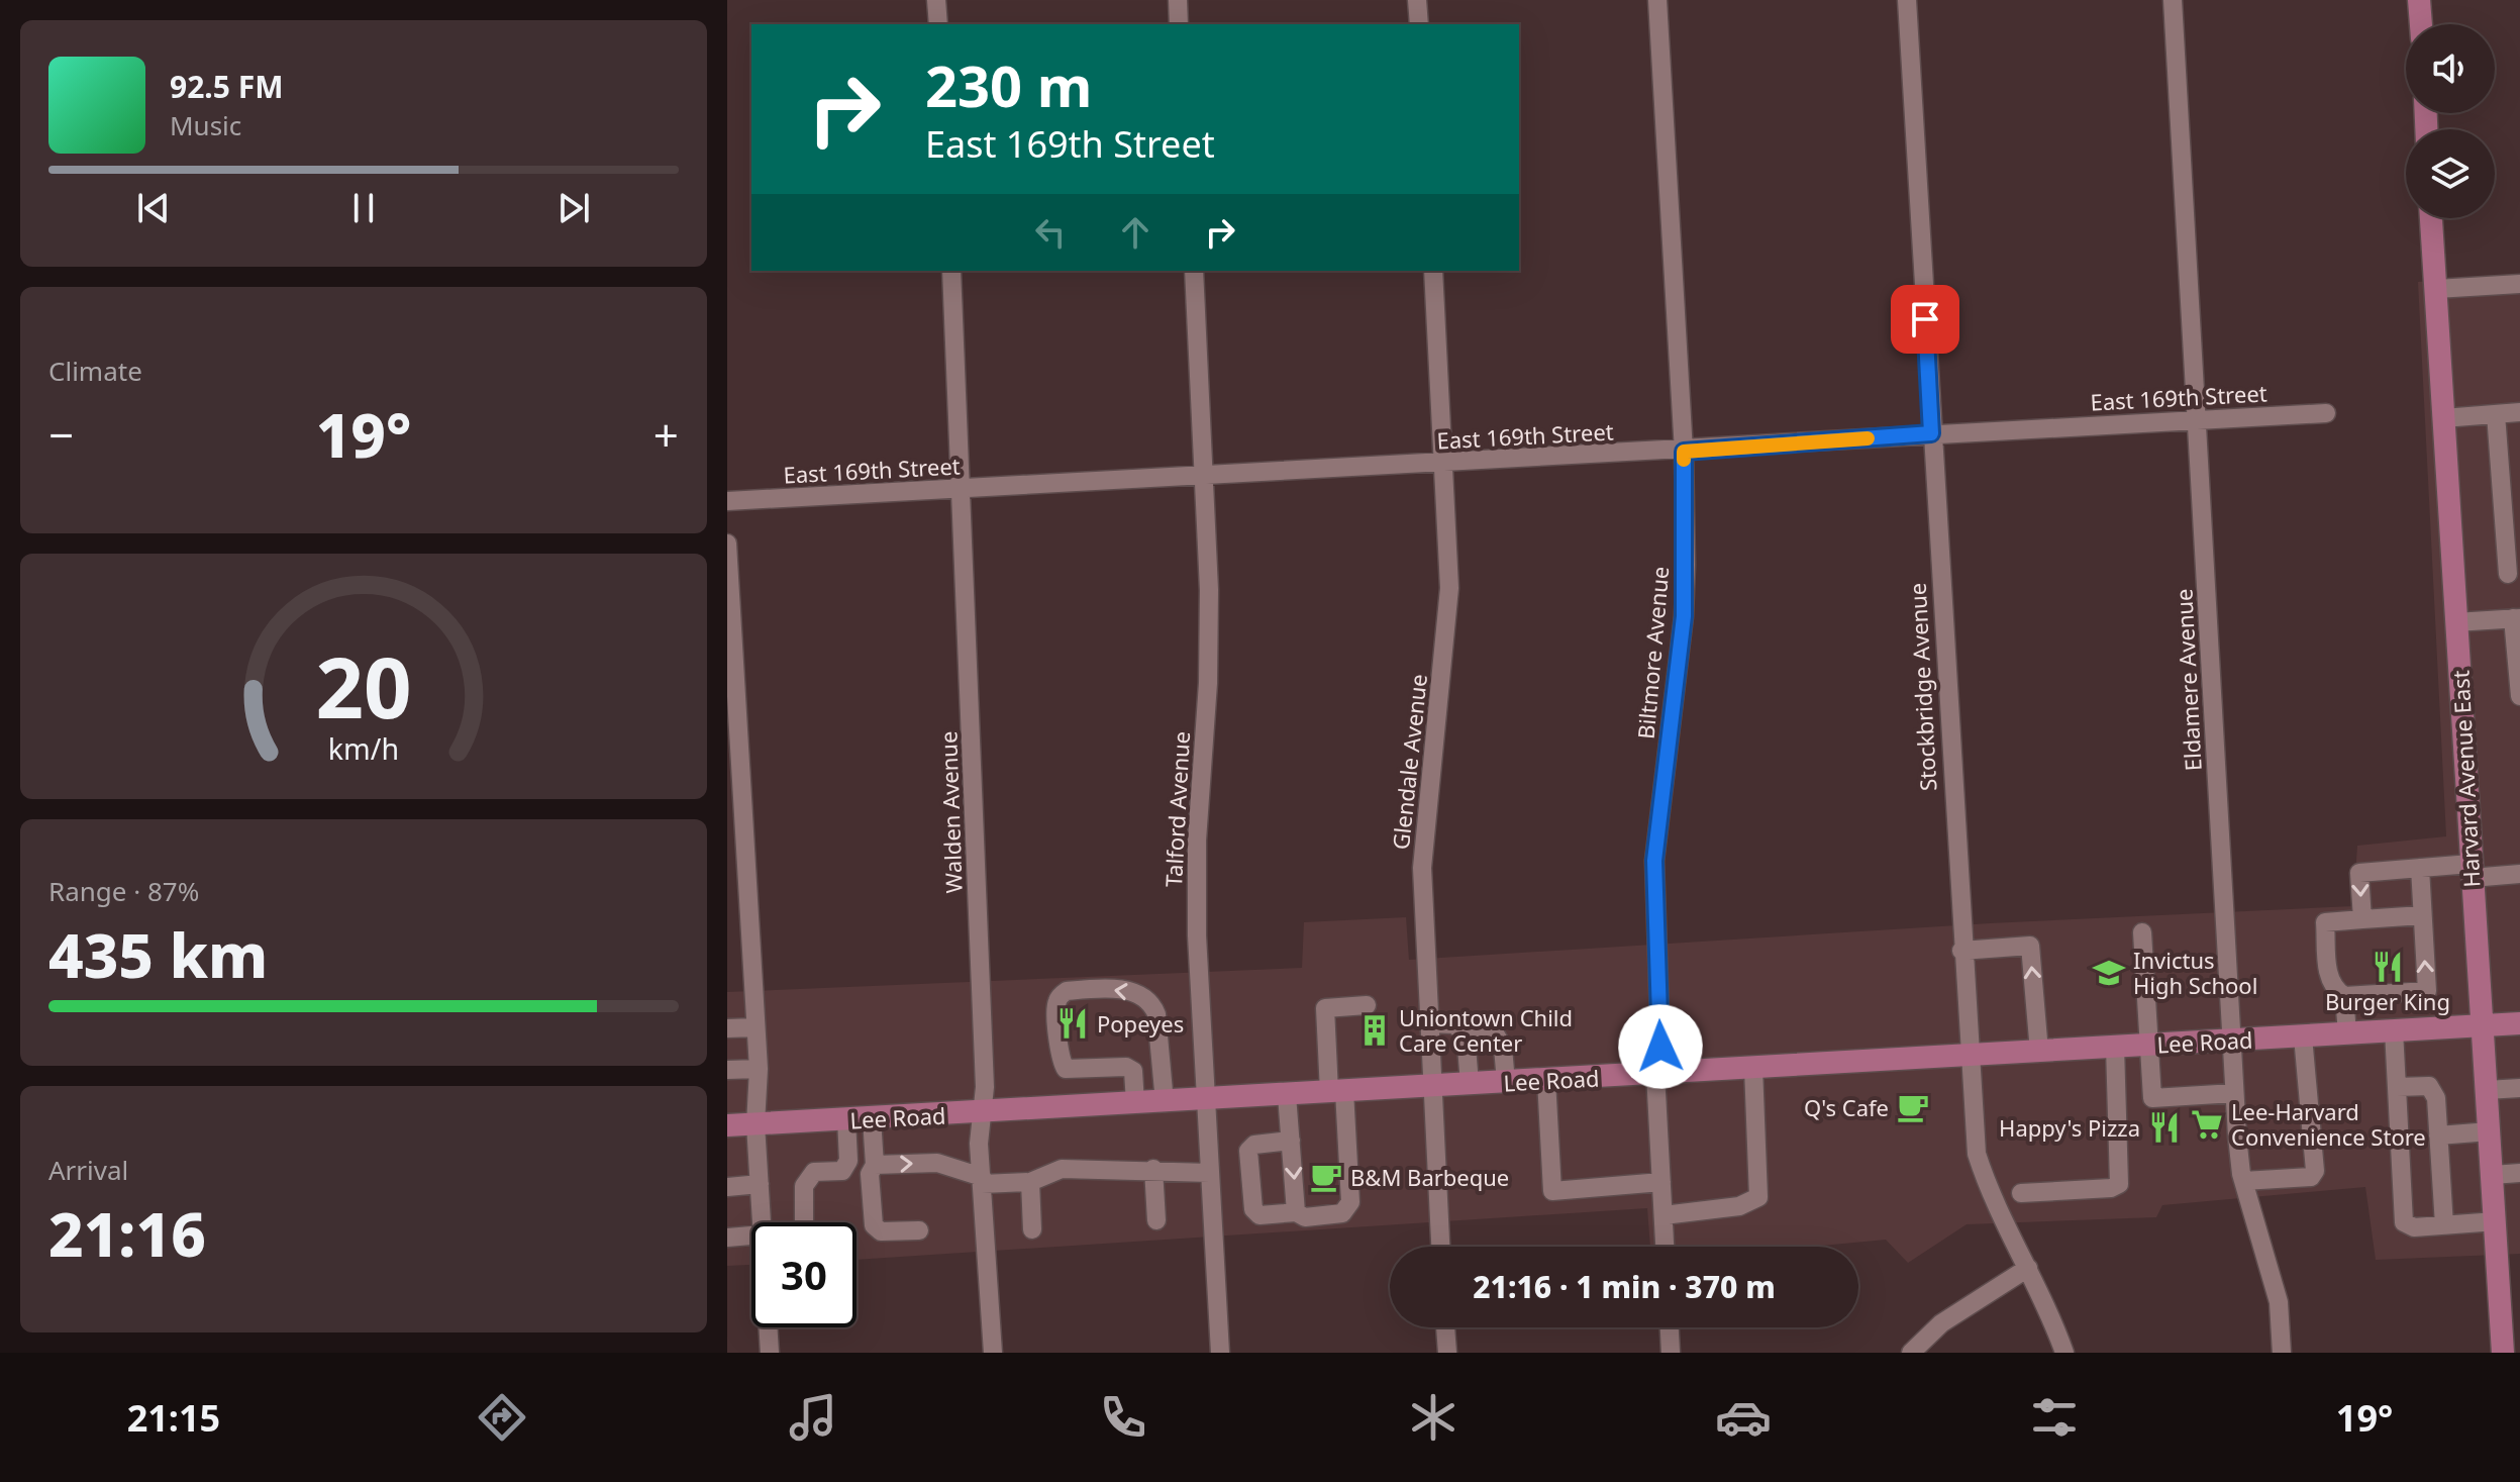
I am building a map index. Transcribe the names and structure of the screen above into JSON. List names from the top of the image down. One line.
{"streets":{"main road":["Harvard Avenue East","Lee Road"],"street":["East 169th Street","Biltmore Avenue","Eldamere Avenue","Stockbridge Avenue","Glendale Avenue","Talford Avenue","Walden Avenue"]},"crossings":[["East 169th Street","Biltmore Avenue"],["East 169th Street","Eldamere Avenue"],["East 169th Street","Stockbridge Avenue"],["East 169th Street","Glendale Avenue"],["East 169th Street","Talford Avenue"],["East 169th Street","Walden Avenue"],["Biltmore Avenue","Lee Road"],["Eldamere Avenue","Lee Road"],["Stockbridge Avenue","Lee Road"],["Glendale Avenue","Lee Road"],["Harvard Avenue East","Lee Road"],["Talford Avenue","Lee Road"],["Walden Avenue","Lee Road"]],"places":{"restaurant":["Burger King","Popeyes","Happy's Pizza"],"school or university":["Invictus High School"],"building":["Uniontown Child Care Center"],"cafe":["Q's Cafe","B&M Barbeque"],"supermarket":["Lee-Harvard Convenience Store"]},"page":{"turn":["230 m","East 169th Street"],"song":["92.5 FM","Music"],"tile":["Climate",["Range · 87%","435 km"],["Arrival","21:16"]],"heat":["−","19°","+"],"limit":"30","trip":"21:16 · 1 min · 370 m","tabs":["21:15","19°"],"gauge":["20","km/h"]}}
